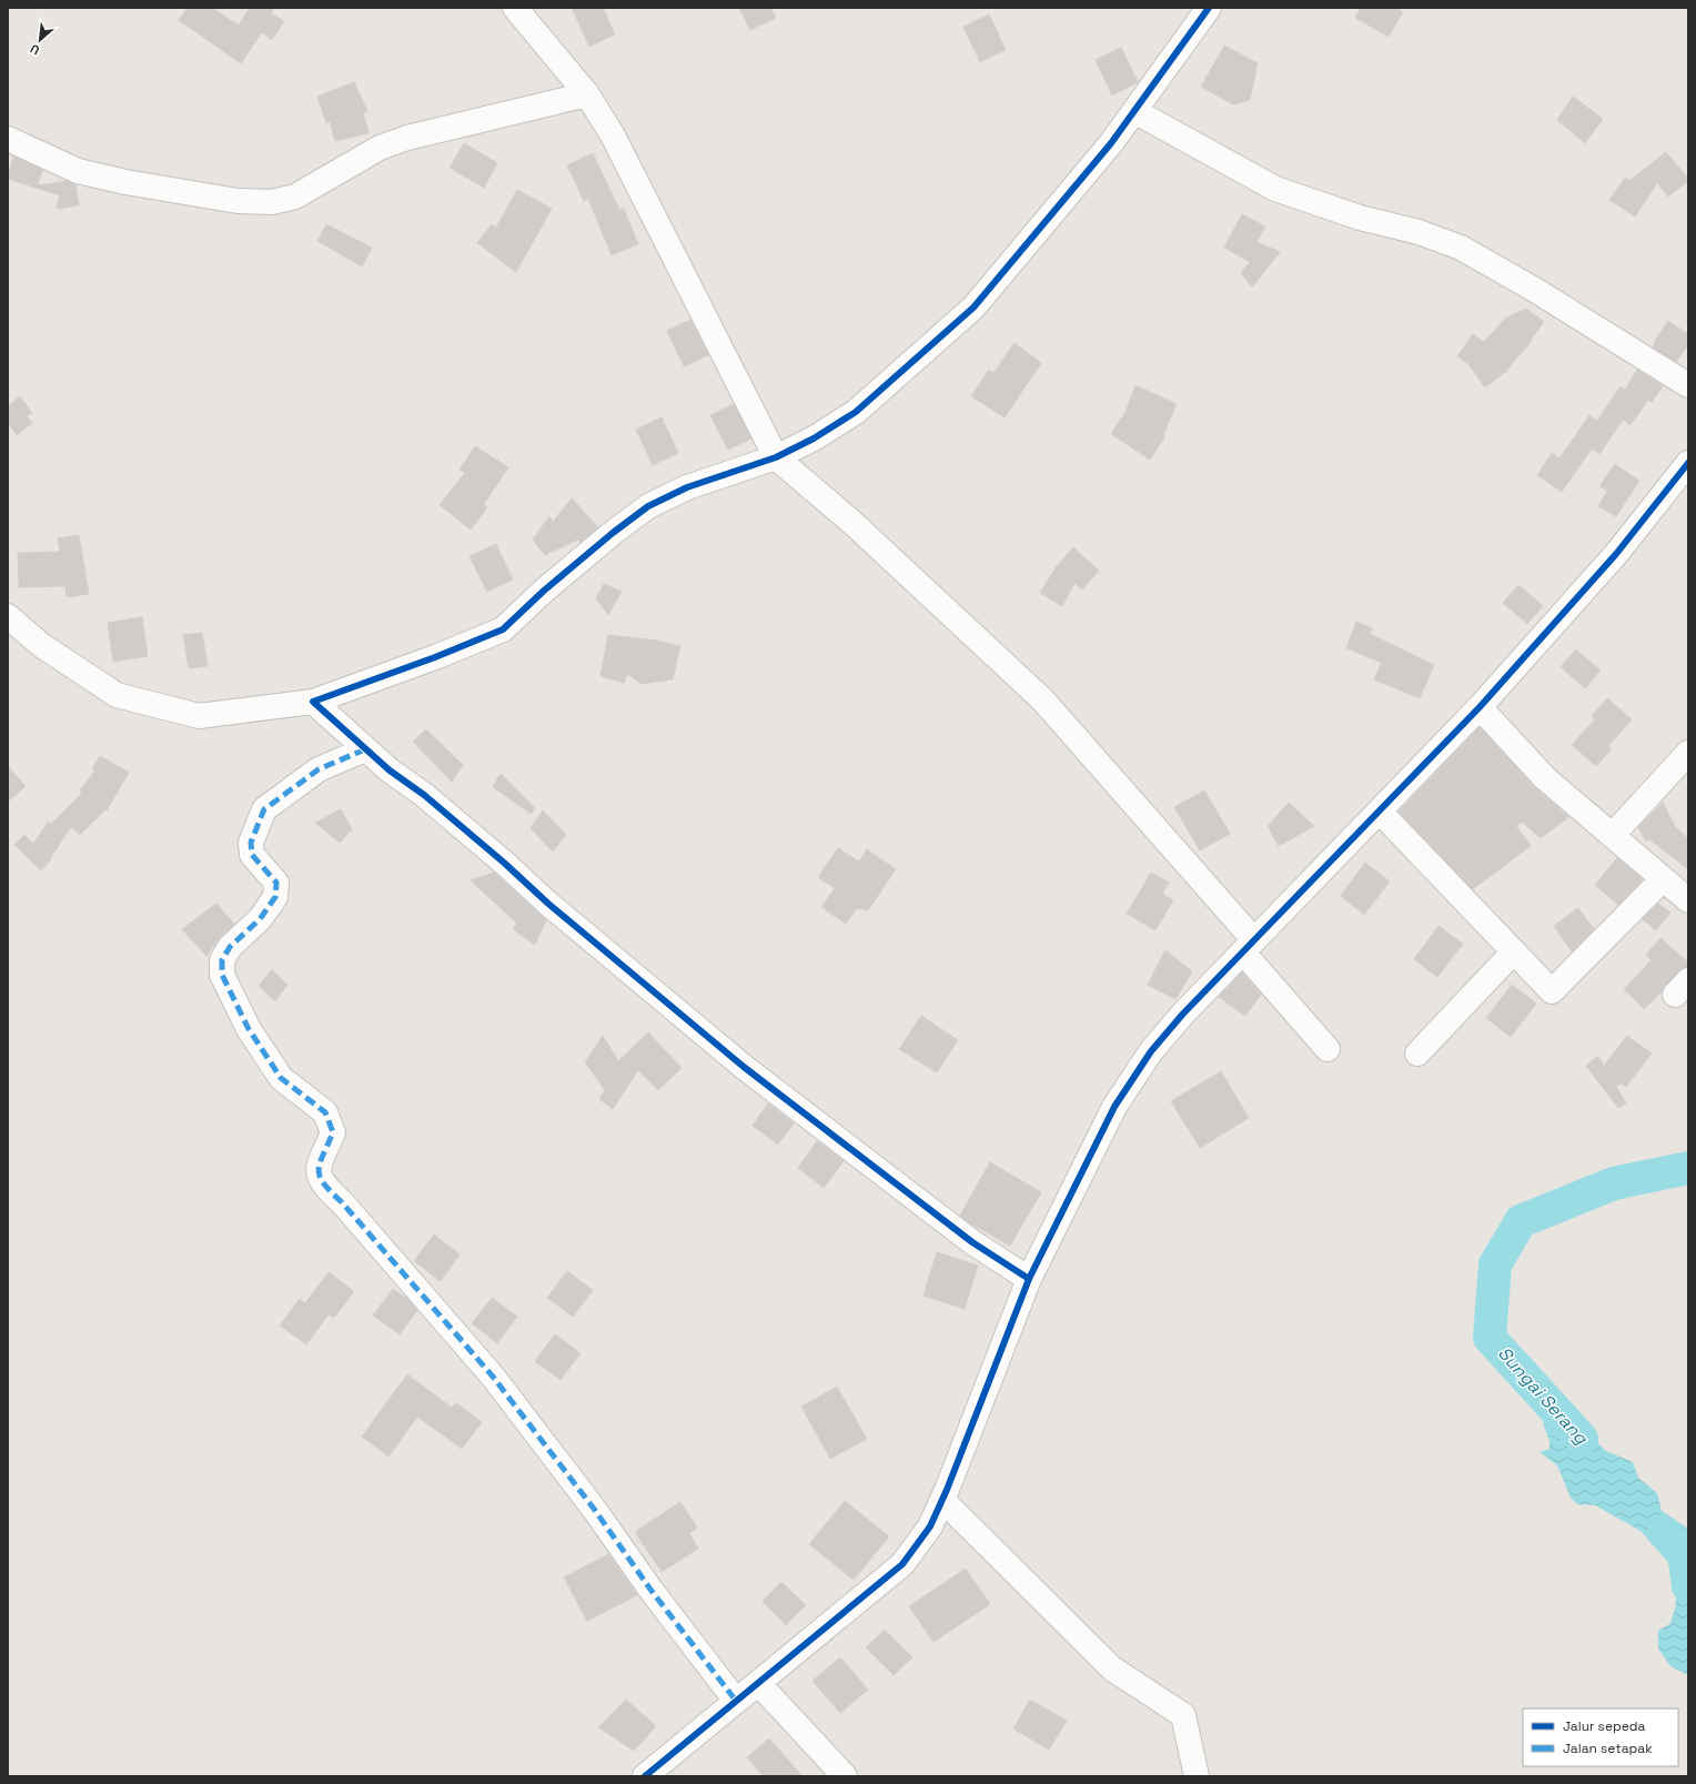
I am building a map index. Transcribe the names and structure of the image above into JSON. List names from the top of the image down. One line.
{"water":["Sungai Serang"],"legend":["Jalur sepeda","Jalan setapak"],"north":"bottom left"}
